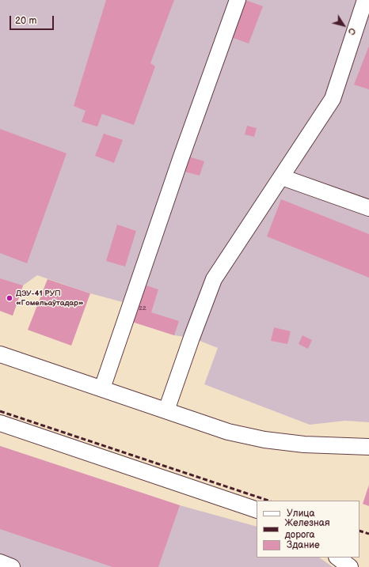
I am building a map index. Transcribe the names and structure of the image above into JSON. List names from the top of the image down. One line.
{"places":["ДЭУ-41 РУП «Гомельаўтадар»"],"house_numbers":["22"],"legend":["Улица","Железная дорога","Здание"],"scale_bar":"20 m","north":"bottom right"}
